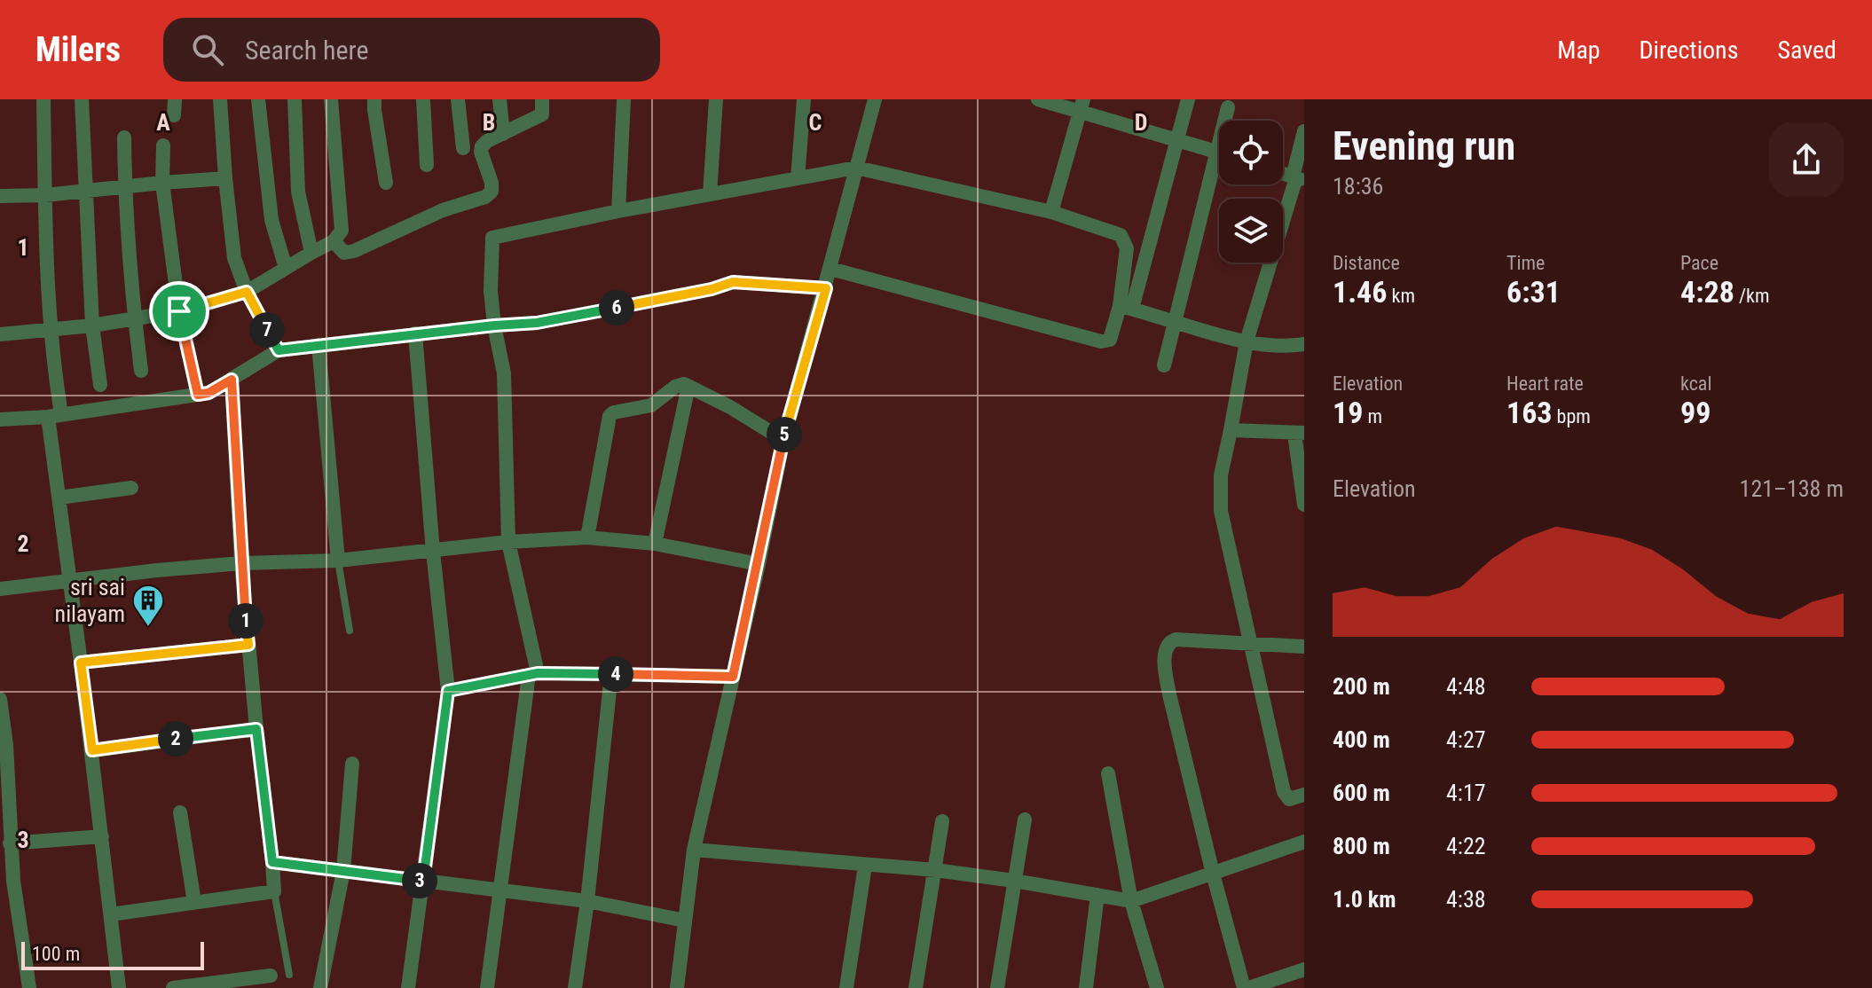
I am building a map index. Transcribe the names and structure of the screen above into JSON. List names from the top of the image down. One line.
{"places":{"building":["sri sai nilayam"]},"scale_bar":"100 m","page":{"header":"Milers","search":"Search here","nav":["Map","Directions","Saved"],"heading":["Evening run","18:36"],"stats":[["Distance","1.46 km"],["Time","6:31"],["Pace","4:28 /km"],["Elevation","19 m"],["Heart rate","163 bpm"],["kcal","99"]],"pins":["6","7","5","1","4","2","3"],"chart":["Elevation","121–138 m"],"list":[{"name":"200 m","note":"4:48"},{"name":"400 m","note":"4:27"},{"name":"600 m","note":"4:17"},{"name":"800 m","note":"4:22"},{"name":"1.0 km","note":"4:38"}],"scale":"100 m"},"grid":{"columns":["A","B","C","D"],"rows":["1","2","3"]}}
